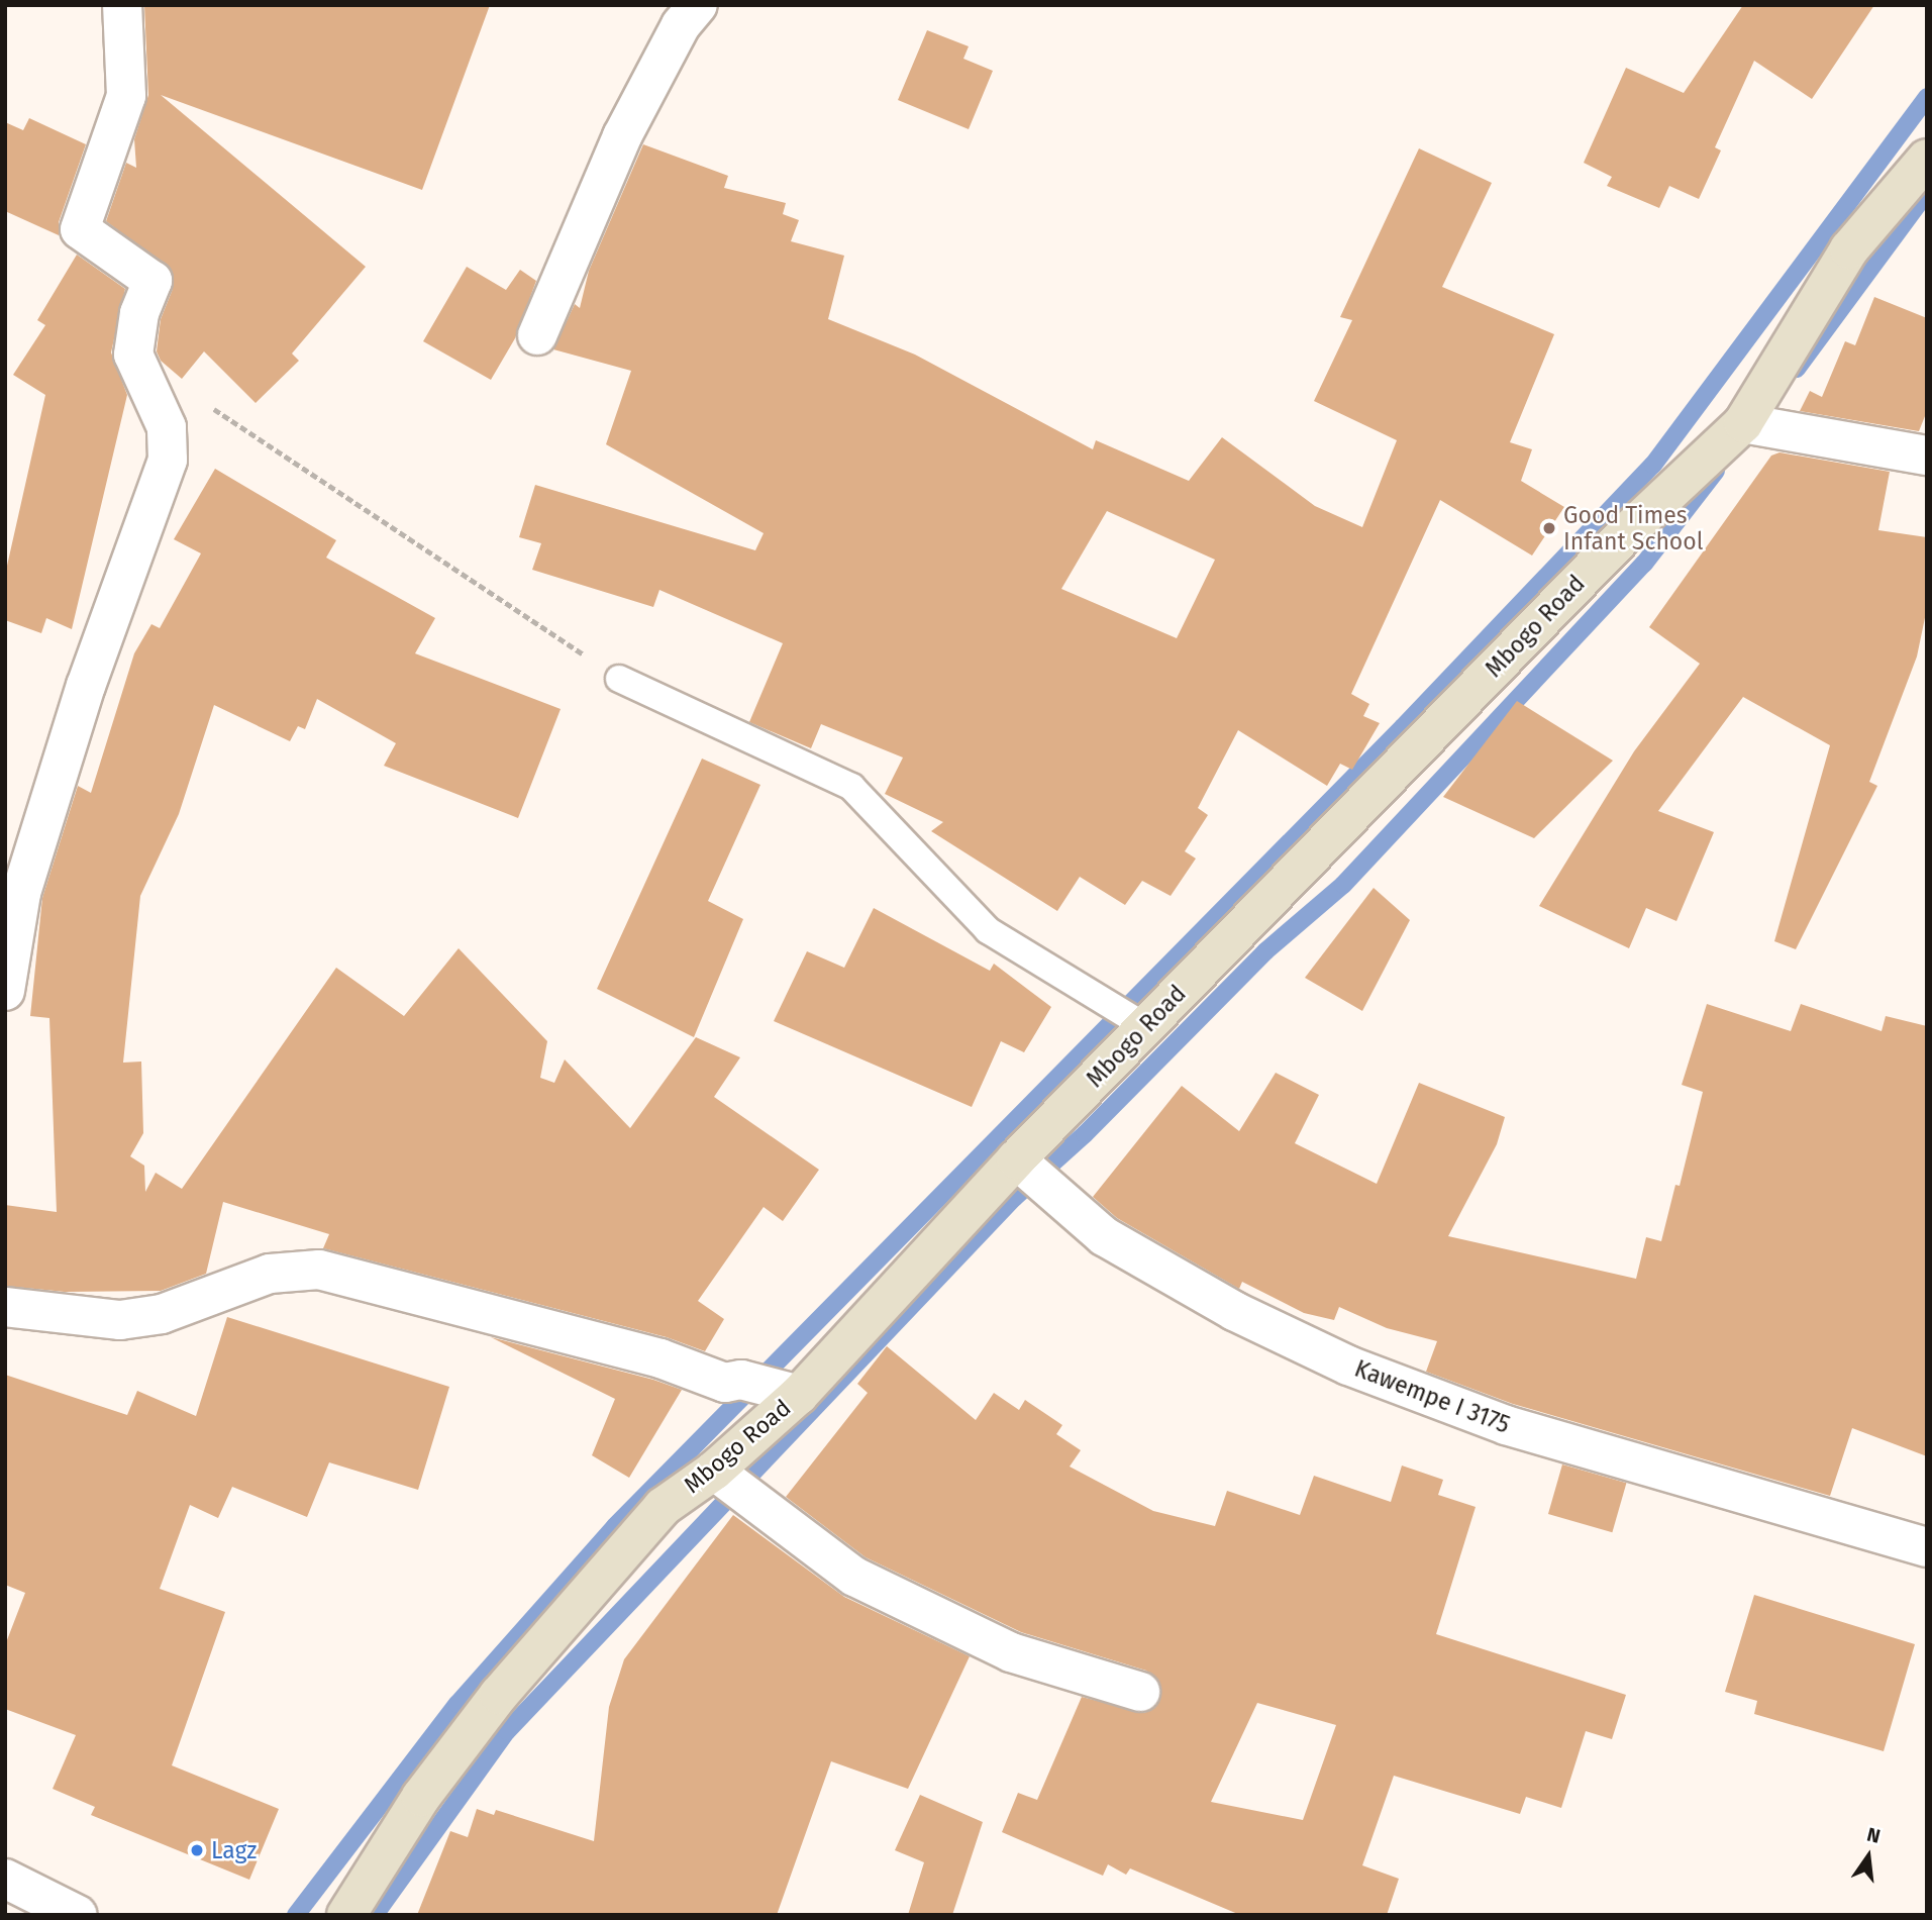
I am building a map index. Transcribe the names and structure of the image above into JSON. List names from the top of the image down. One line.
{"streets":{"street":["Mbogo Road","Kawempe I 3175"]},"crossings":[["Mbogo Road","Kawempe I 3175"]],"places":["Good Times Infant School","Lagz"],"north":"top"}
